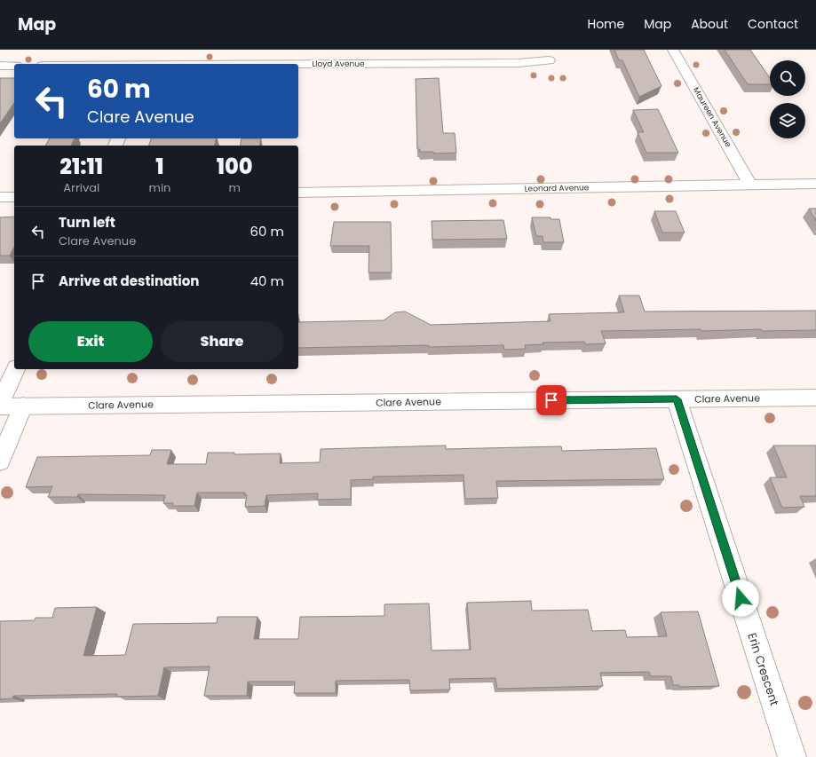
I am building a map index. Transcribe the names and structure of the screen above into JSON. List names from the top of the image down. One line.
{"streets":{"street":["Lloyd Avenue","Maureen Avenue","Leonard Avenue","Clare Avenue","Erin Crescent"]},"crossings":[["Maureen Avenue","Leonard Avenue"],["Clare Avenue","Erin Crescent"]],"page":{"header":"Map","nav":["Home","Map","About","Contact"],"turn":["60 m","Clare Avenue"],"eta":["21:11","Arrival","1","min","100","m"],"list":[{"name":"Turn left","note":"Clare Avenue","value":"60 m"},{"name":"Arrive at destination","value":"40 m"}],"buttons":["Exit","Share"]}}
